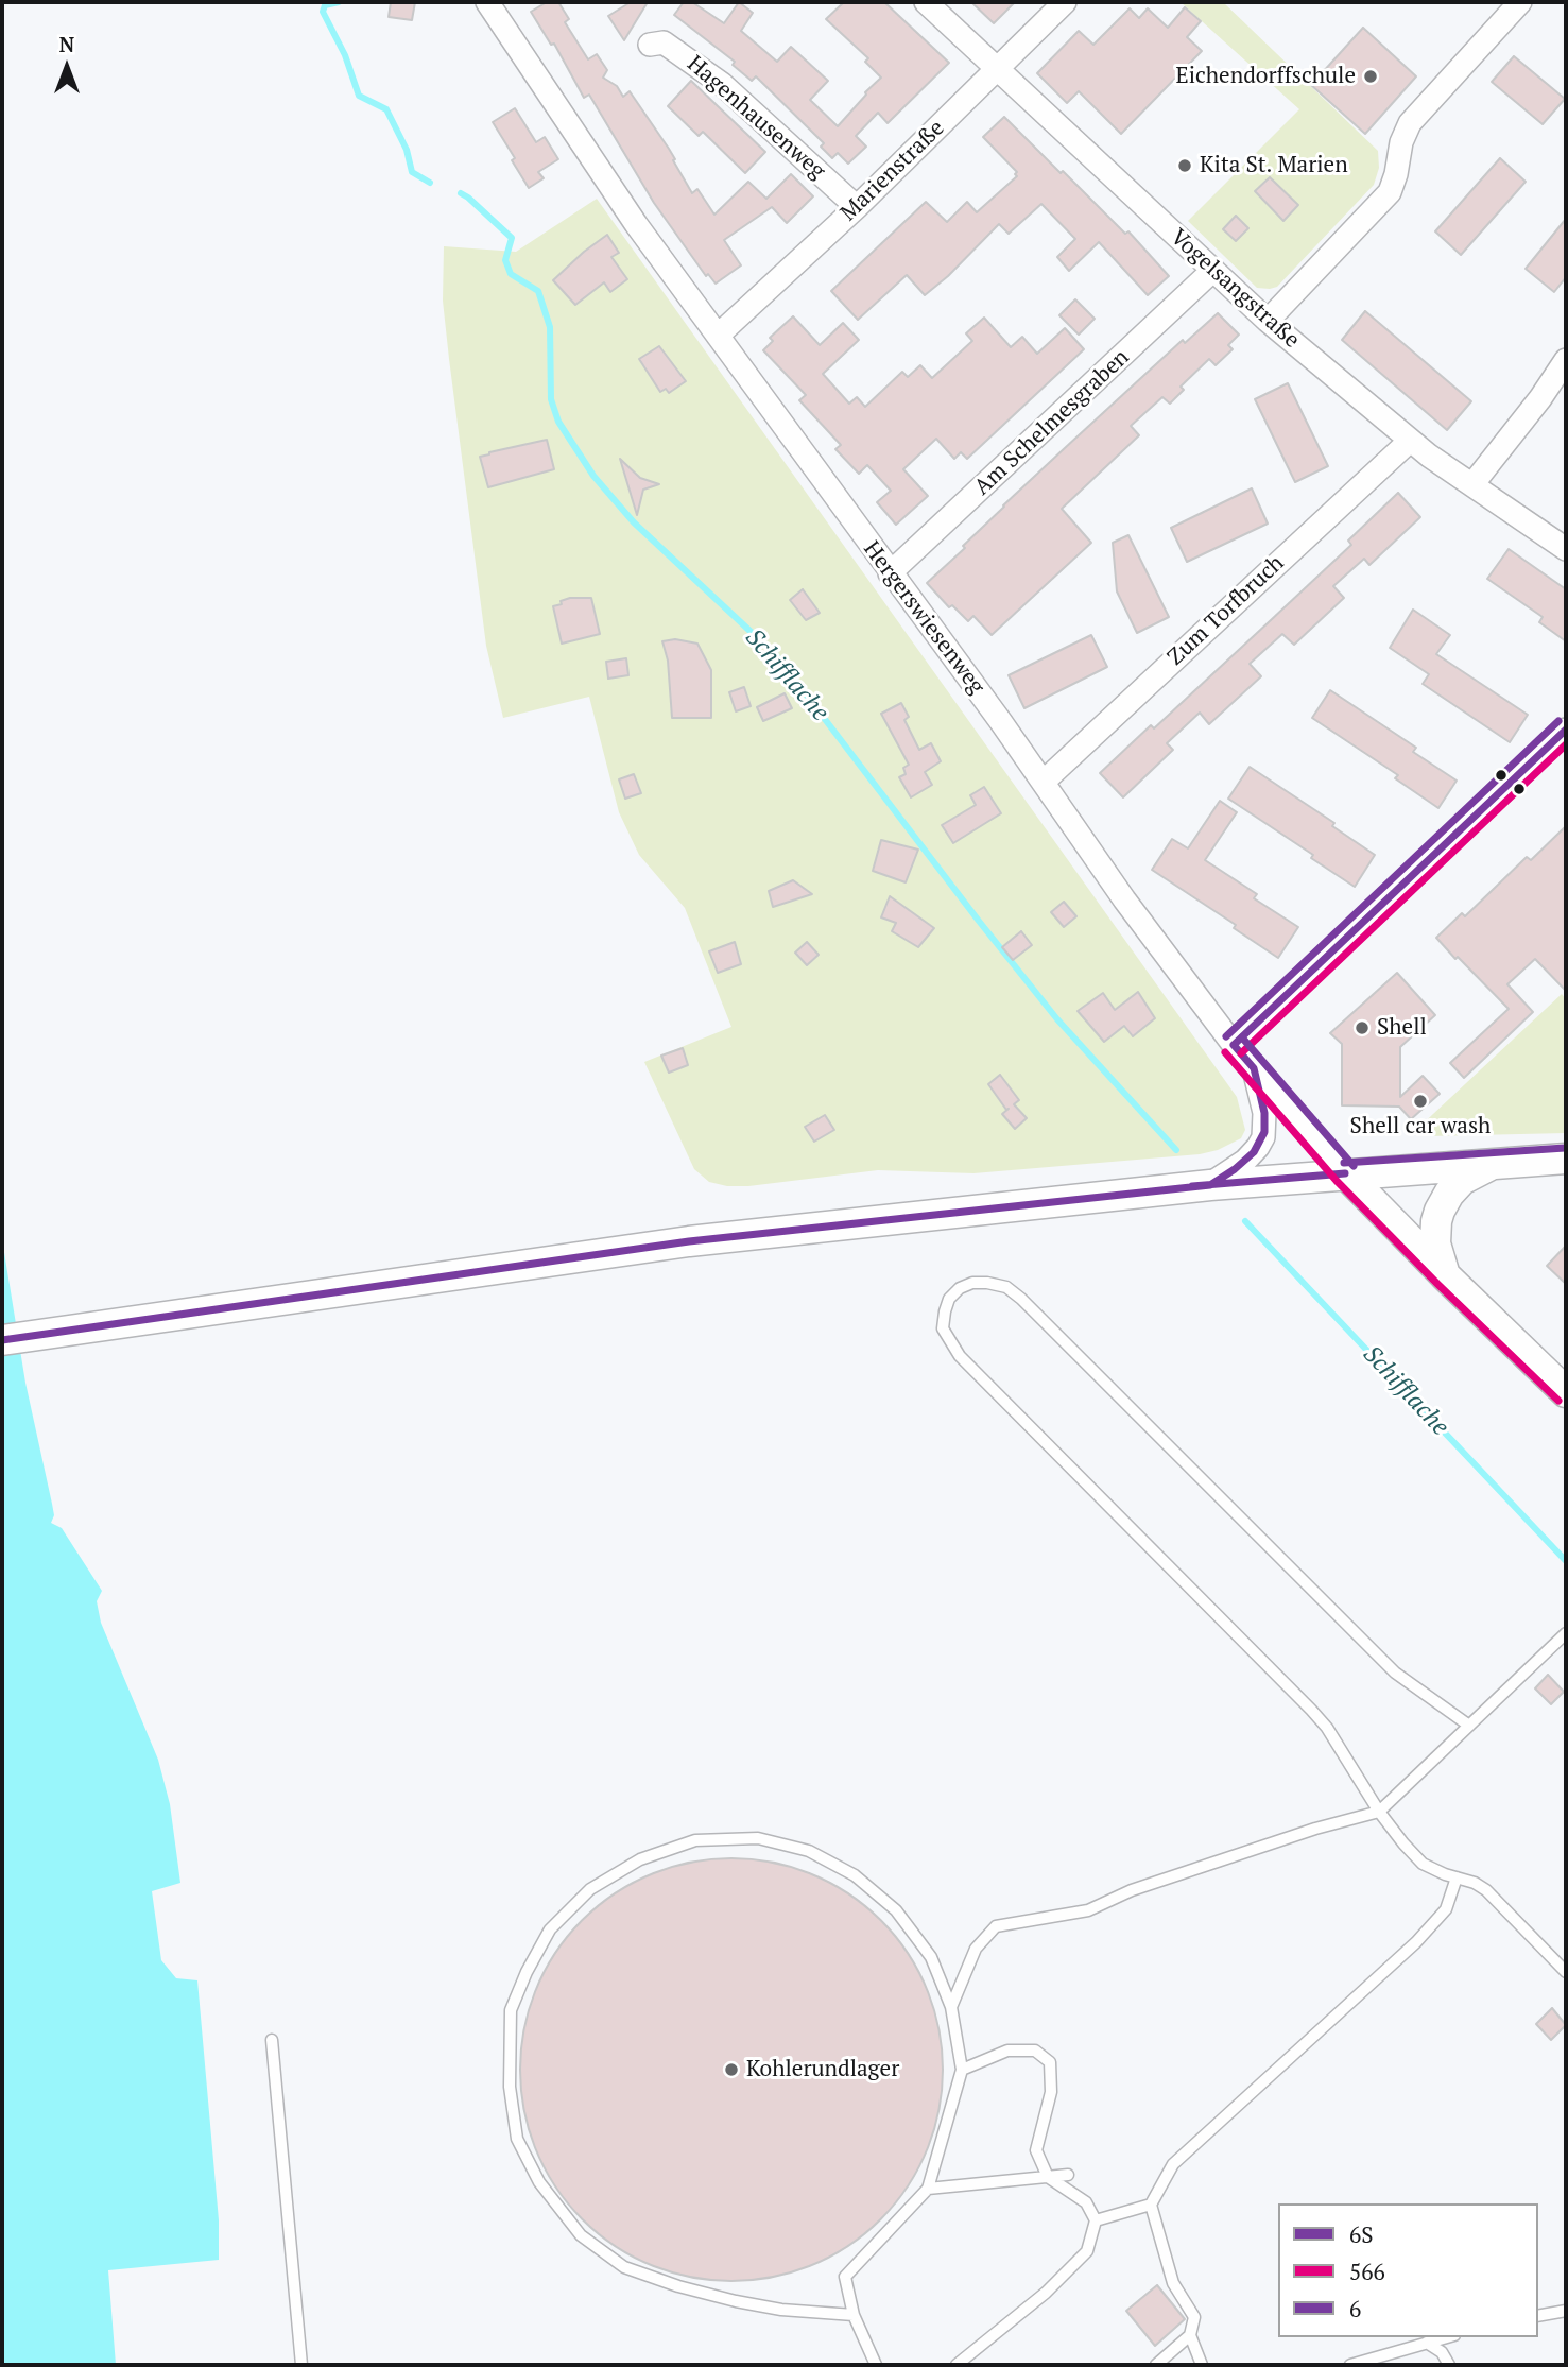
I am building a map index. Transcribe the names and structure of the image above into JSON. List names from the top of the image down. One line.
{"streets":{"street":["Hagenhausenweg","Marienstraße","Vogelsangstraße","Am Schelmesgraben","Zum Torfbruch","Hergerswiesenweg"]},"crossings":[["Hagenhausenweg","Marienstraße"],["Marienstraße","Vogelsangstraße"],["Marienstraße","Hergerswiesenweg"],["Vogelsangstraße","Am Schelmesgraben"],["Vogelsangstraße","Zum Torfbruch"],["Am Schelmesgraben","Hergerswiesenweg"],["Zum Torfbruch","Hergerswiesenweg"]],"water":["Schifflache"],"places":["Eichendorffschule","Kita St. Marien","Shell","Shell car wash","Kohlerundlager"],"lines":["transit line 6","transit line 6S","transit line 566"],"legend":["6S","566","6"],"north":"top"}
